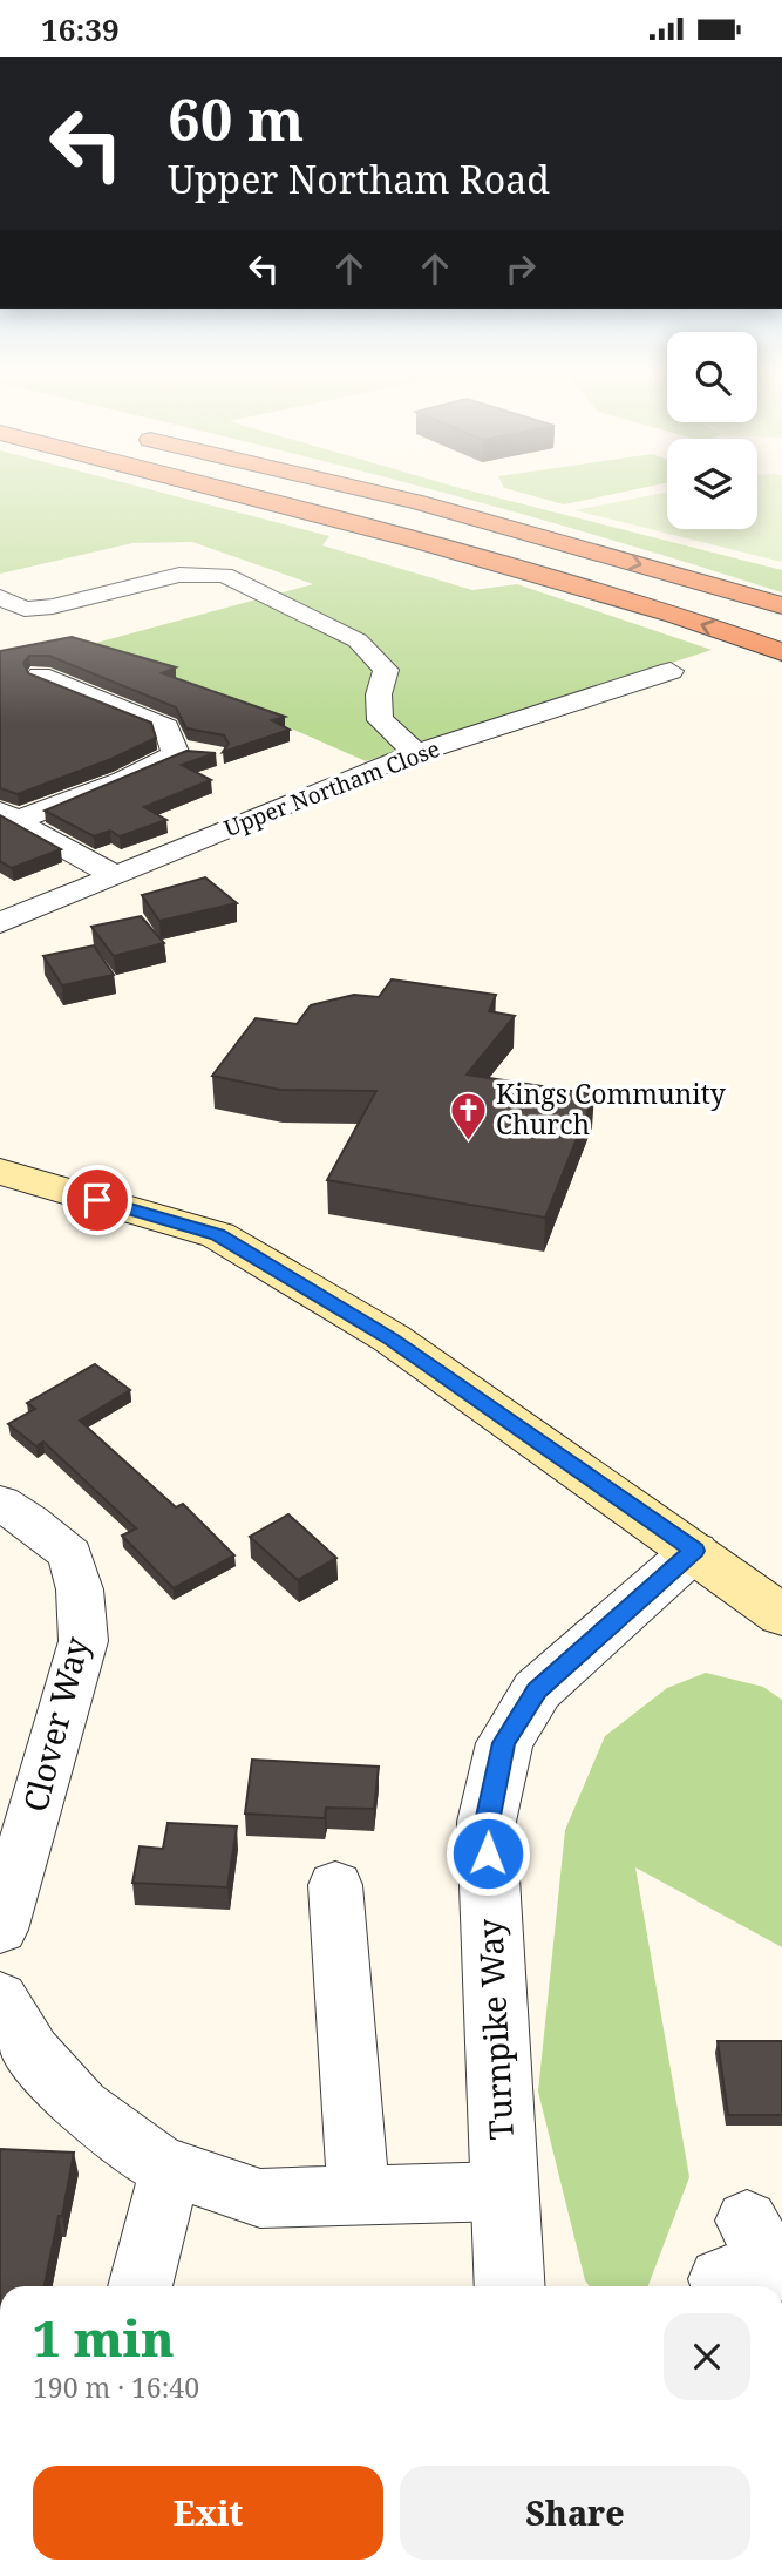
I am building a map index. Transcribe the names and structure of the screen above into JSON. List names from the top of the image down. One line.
{"streets":{"street":["Upper Northam Close","Clover Way","Turnpike Way"]},"places":{"church":["Kings Community Church"]},"page":{"status":"16:39","turn":["60 m","Upper Northam Road"],"heading":["1 min","190 m · 16:40"],"buttons":["Exit","Share"]}}
